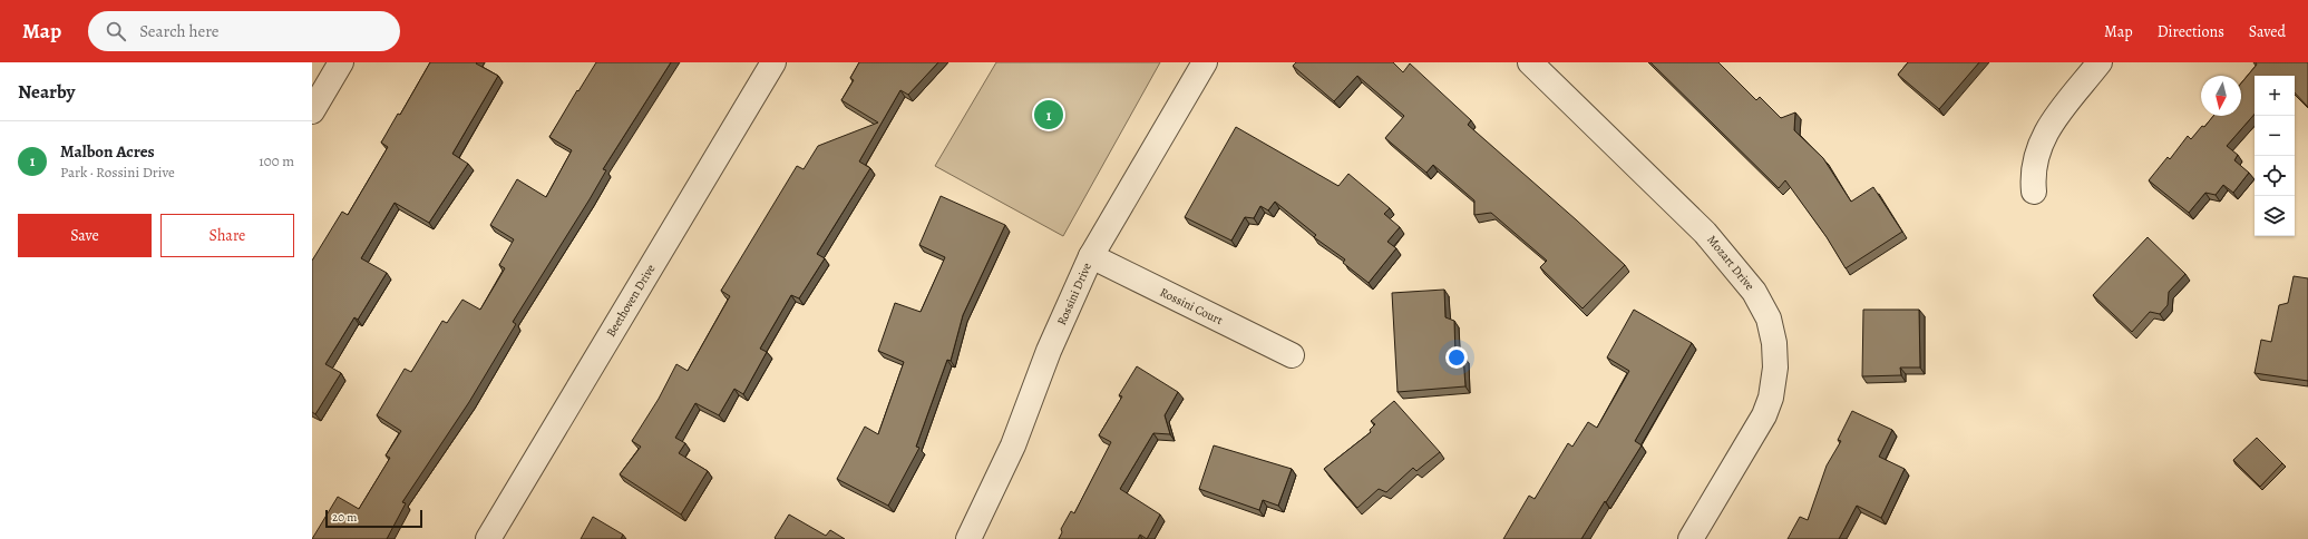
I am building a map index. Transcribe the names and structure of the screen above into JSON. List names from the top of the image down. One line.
{"streets":{"street":["Mozart Drive","Rossini Drive","Beethoven Drive","Rossini Court"]},"crossings":[["Rossini Drive","Rossini Court"]],"scale_bar":"20 m","north":"bottom","page":{"header":"Map","search":"Search here","nav":["Map","Directions","Saved"],"heading":"Nearby","map_buttons":["+","−"],"pins":"1","list":[{"mark":"1","name":"Malbon Acres","note":"Park · Rossini Drive","value":"100 m"}],"buttons":["Save","Share"],"scale":"20 m"}}
